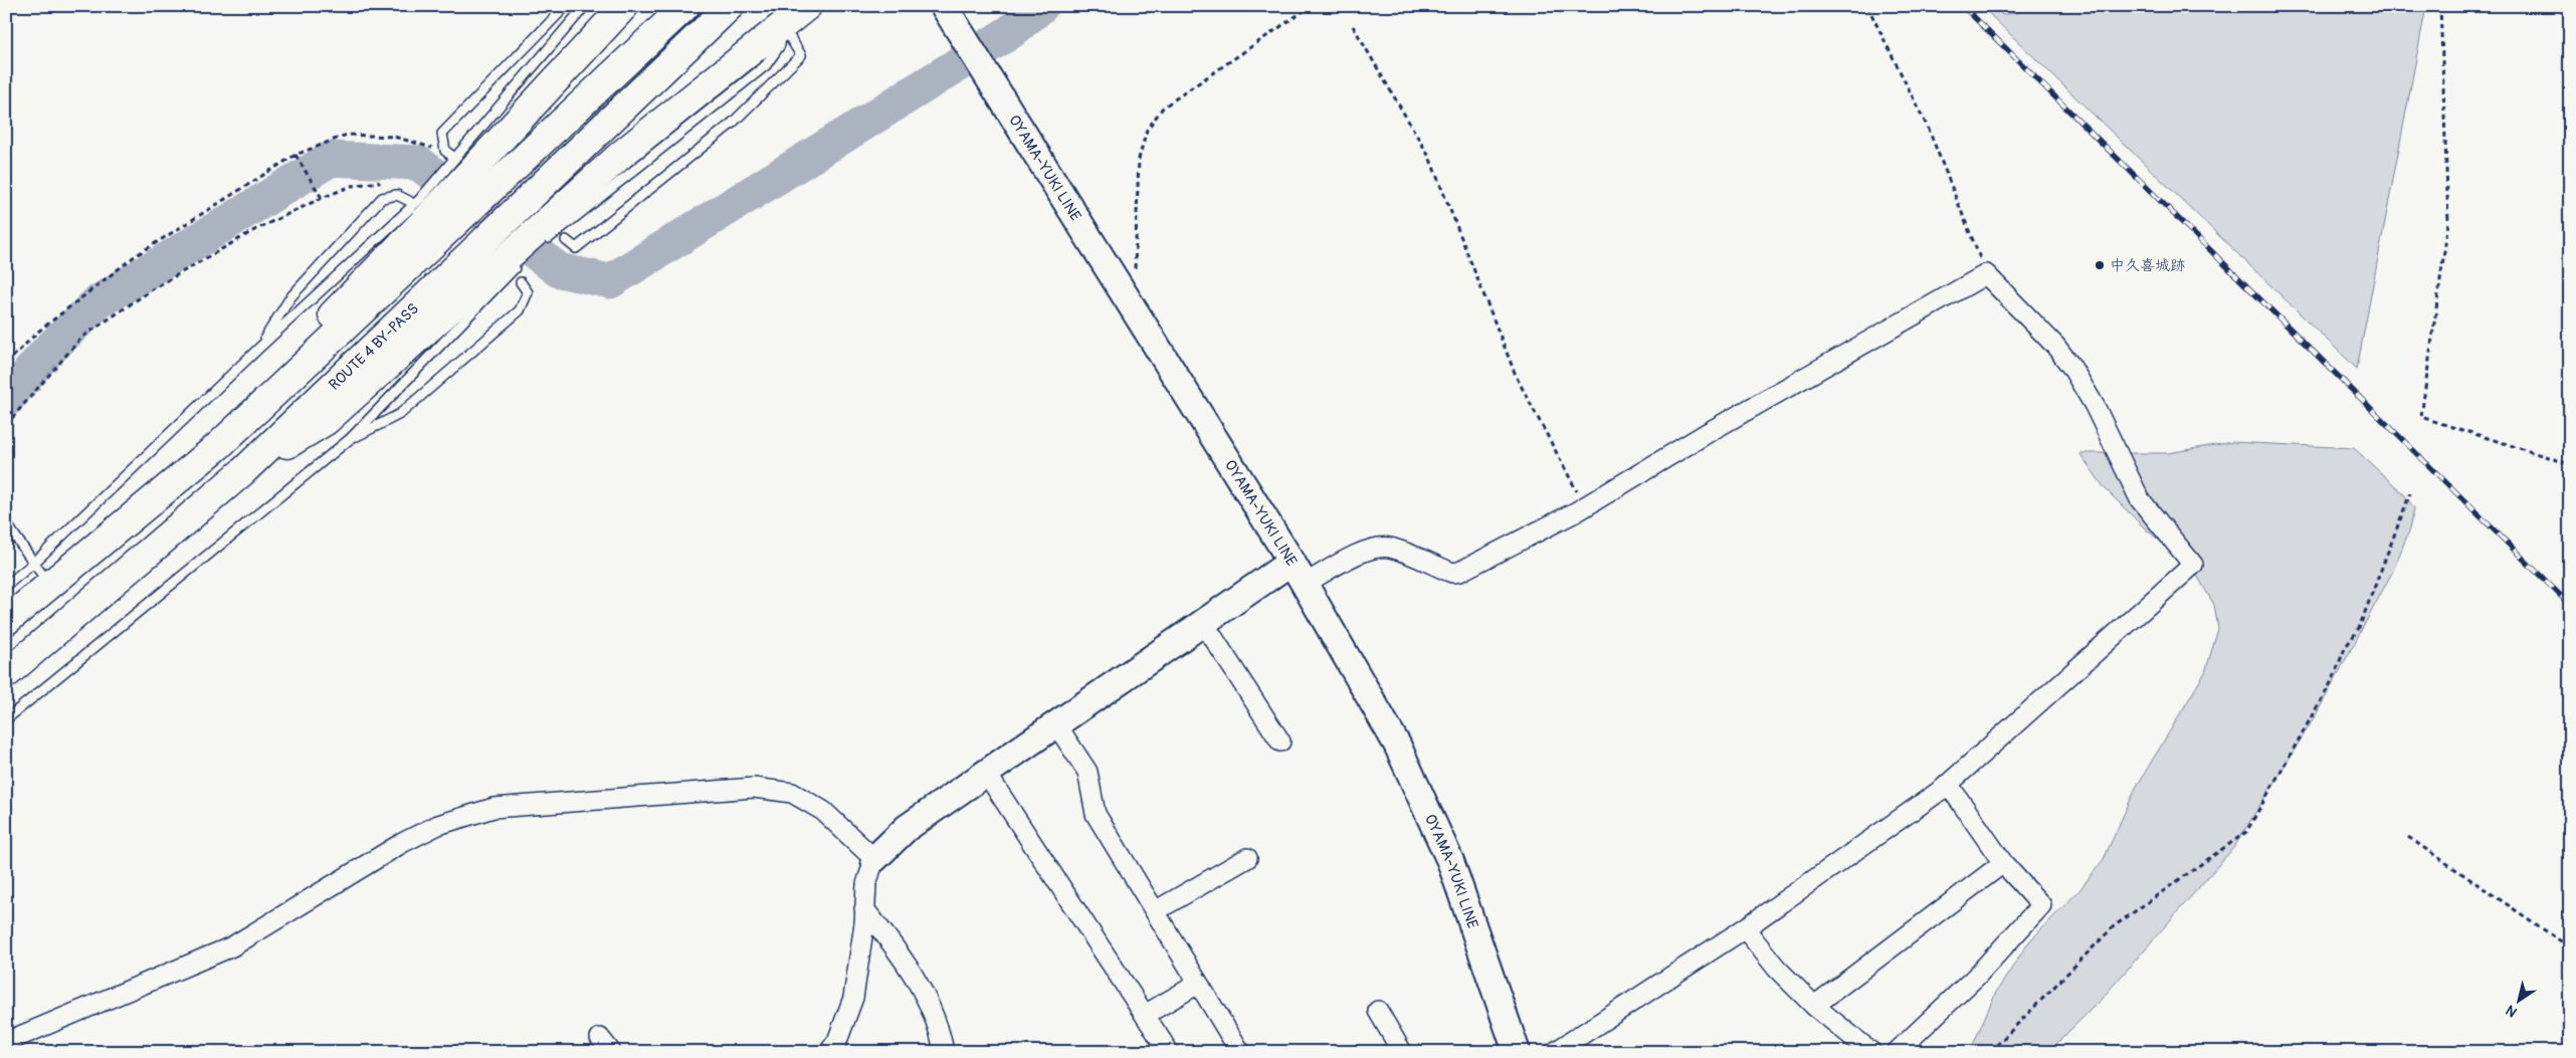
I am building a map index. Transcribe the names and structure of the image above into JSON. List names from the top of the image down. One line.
{"streets":{"highway":["ROUTE 4 BY-PASS"],"main road":["OYAMA-YUKI LINE"]},"places":["中久喜城跡"],"north":"bottom left"}
